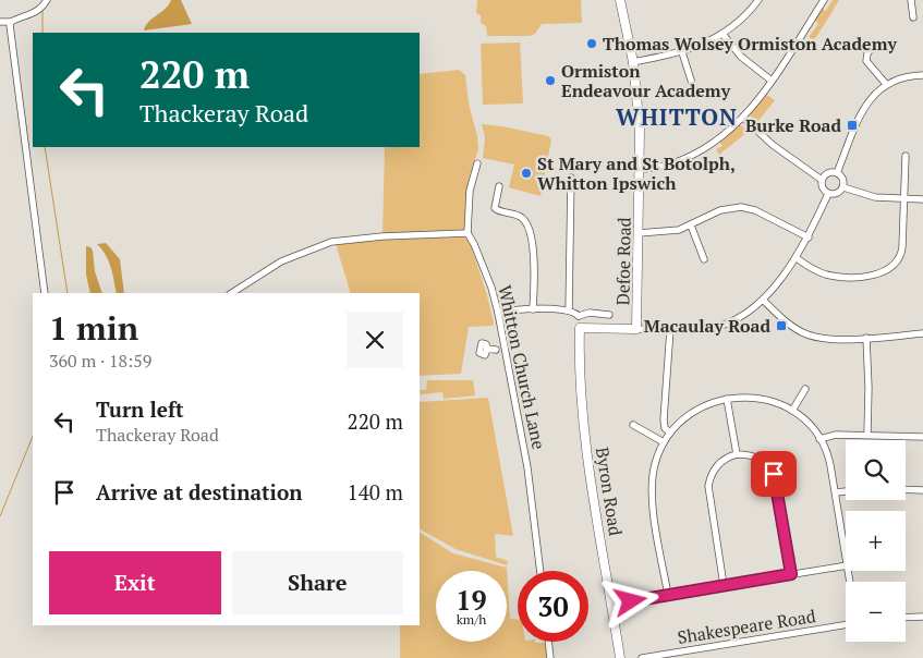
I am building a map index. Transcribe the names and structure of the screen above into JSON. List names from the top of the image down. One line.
{"streets":{"street":["Defoe Road","Whitton Church Lane","Byron Road","Shakespeare Road"]},"districts":["WHITTON"],"places":{"other":["Thomas Wolsey Ormiston Academy","Ormiston Endeavour Academy","St Mary and St Botolph, Whitton Ipswich"],"transit":["Burke Road","Macaulay Road"]},"page":{"turn":["220 m","Thackeray Road"],"heading":["1 min","360 m · 18:59"],"list":[{"name":"Turn left","note":"Thackeray Road","value":"220 m"},{"name":"Arrive at destination","value":"140 m"}],"map_buttons":["+","−"],"buttons":["Exit","Share"],"speed":"19 km/h","limit":"30"}}
